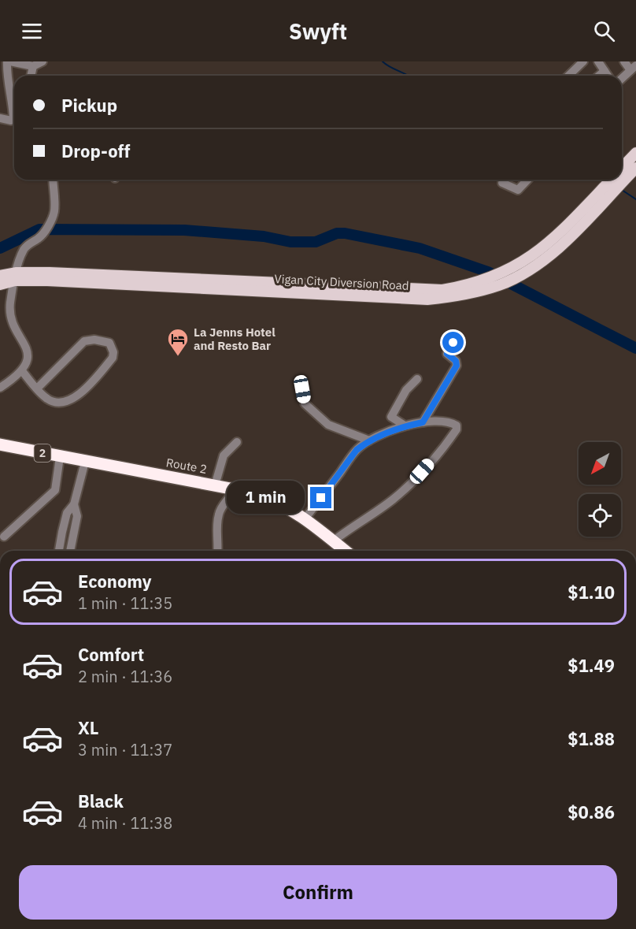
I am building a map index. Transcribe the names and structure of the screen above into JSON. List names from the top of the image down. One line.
{"streets":{"highway":["2","Route 2"],"main road":["Vigan City Diversion Road"]},"places":{"hotel":["La Jenns Hotel and Resto Bar"]},"north":"bottom left","page":{"header":"Swyft","banner":["Pickup","Drop-off"],"bubble":"1 min","list":[{"name":"Economy","note":"1 min · 11:35","value":"$1.10"},{"name":"Comfort","note":"2 min · 11:36","value":"$1.49"},{"name":"XL","note":"3 min · 11:37","value":"$1.88"},{"name":"Black","note":"4 min · 11:38","value":"$0.86"}],"buttons":"Confirm"}}
